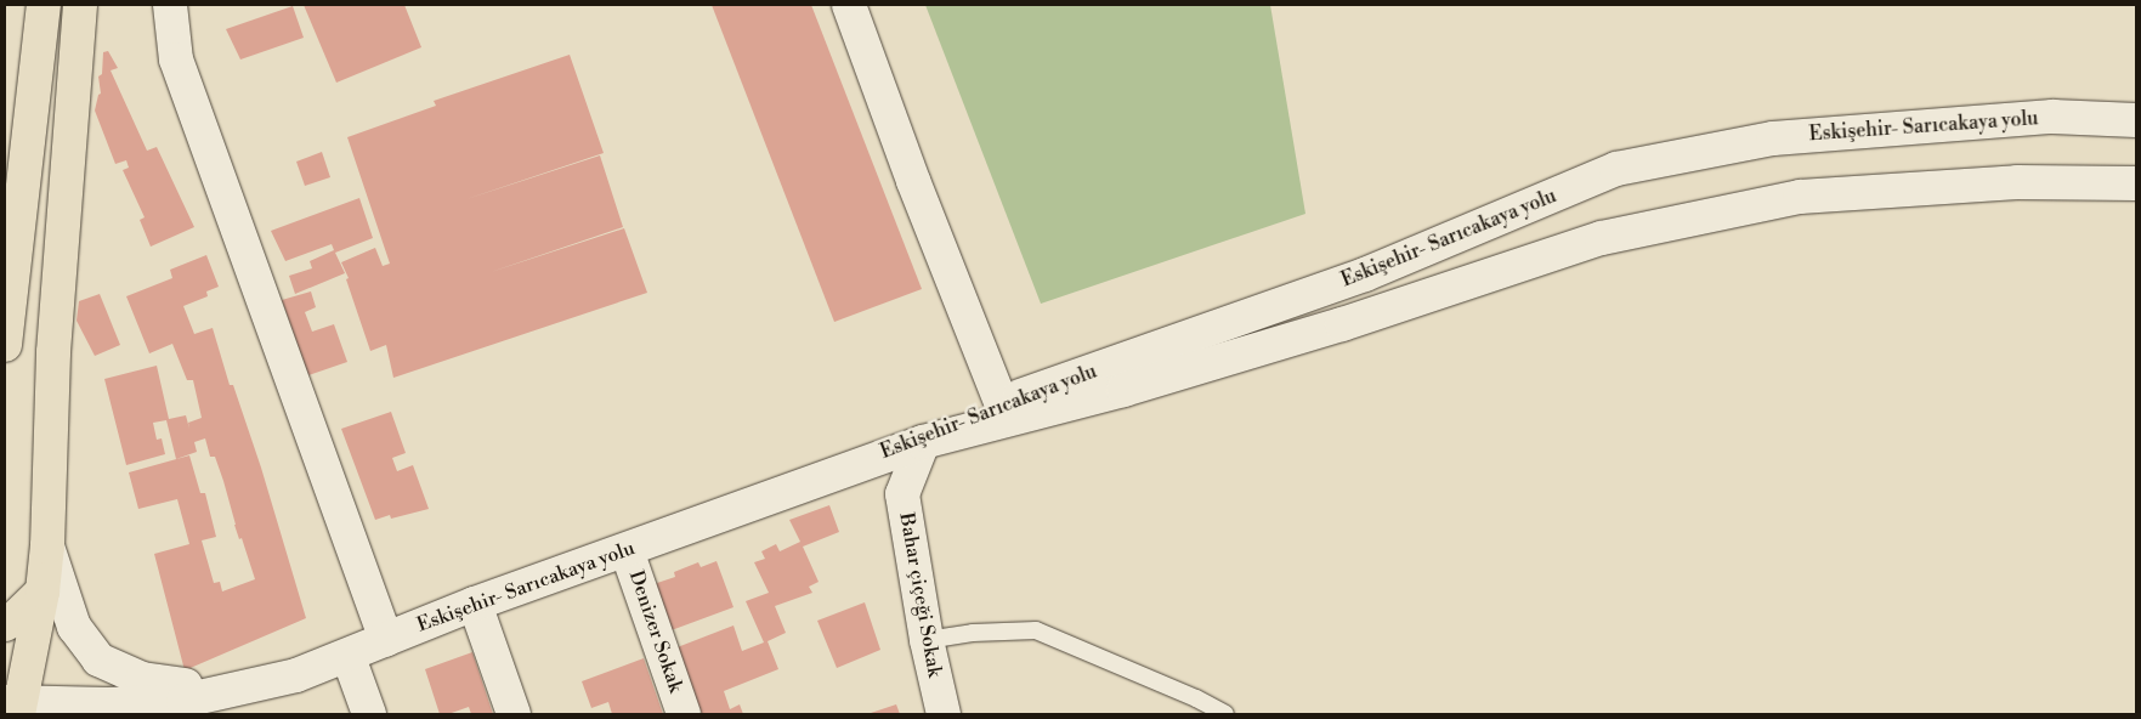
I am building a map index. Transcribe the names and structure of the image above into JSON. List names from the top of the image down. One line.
{"streets":{"main road":["Eskişehir- Sarıcakaya yolu","Bahar çiçeği Sokak","Denizer Sokak"]},"crossings":[["Eskişehir- Sarıcakaya yolu","Bahar çiçeği Sokak"],["Eskişehir- Sarıcakaya yolu","Denizer Sokak"]]}
